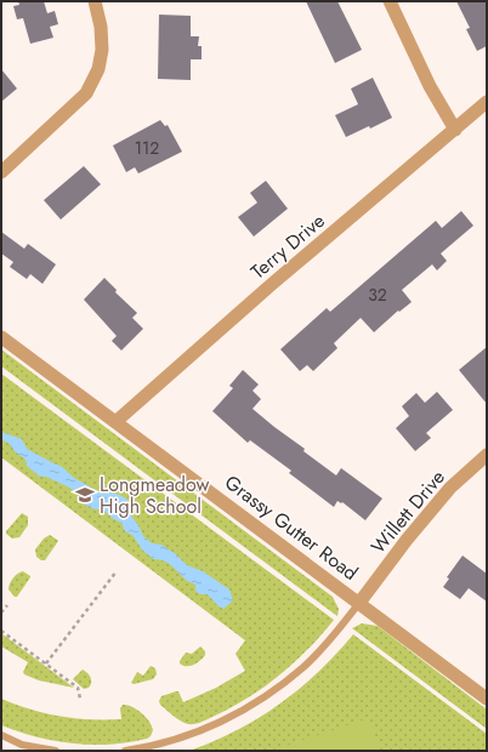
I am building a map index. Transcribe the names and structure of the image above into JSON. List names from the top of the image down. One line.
{"streets":{"street":["Terry Drive","Willett Drive","Grassy Gutter Road"]},"crossings":[["Terry Drive","Grassy Gutter Road"],["Willett Drive","Grassy Gutter Road"]],"places":{"school or university":["Longmeadow High School"]},"house_numbers":["112","32"]}
